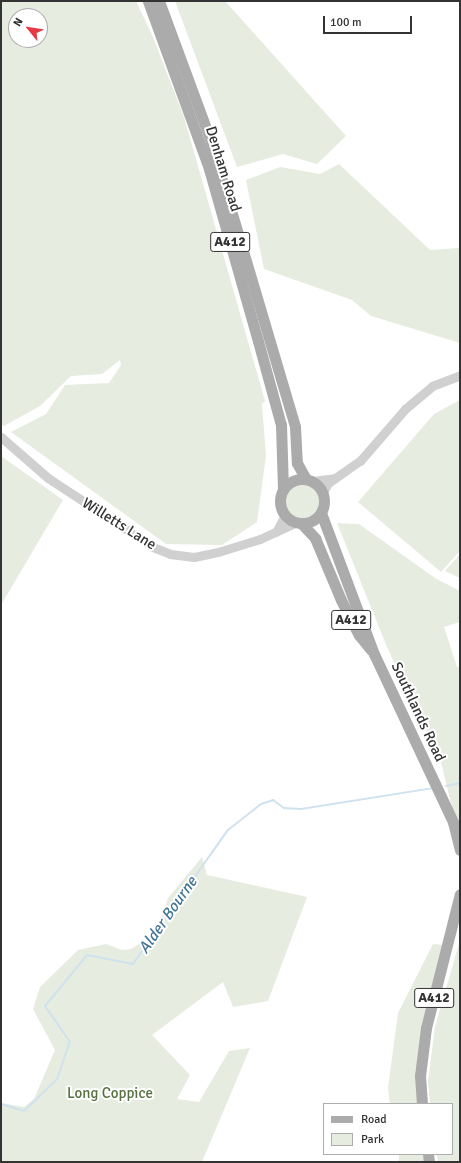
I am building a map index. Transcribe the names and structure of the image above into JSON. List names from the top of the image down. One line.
{"streets":{"main road":["Denham Road","A412","Southlands Road"],"street":["Willetts Lane"]},"crossings":[["Denham Road","A412"],["Denham Road","Willetts Lane"],["A412","Willetts Lane"],["A412","Southlands Road"]],"water":["Alder Bourne"],"parks":["Long Coppice"],"legend":["Road","Park"],"scale_bar":"100 m","north":"top left"}
